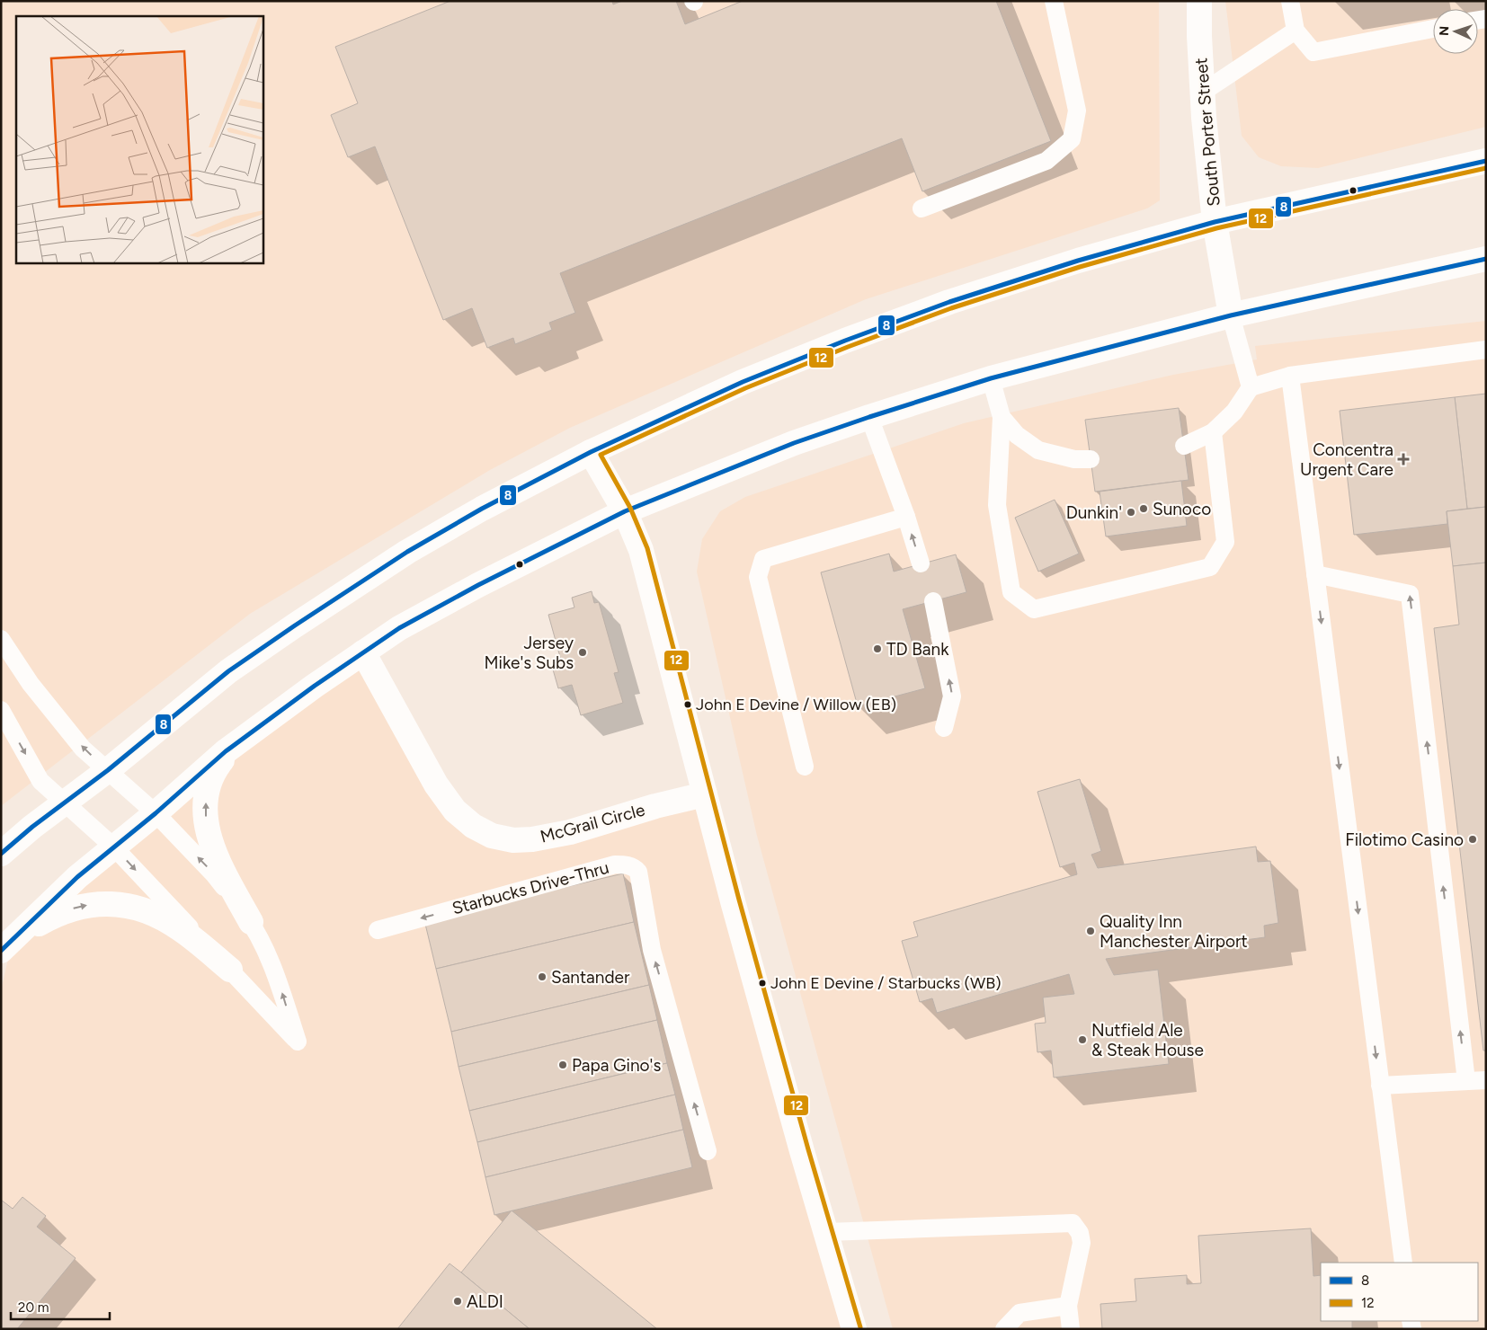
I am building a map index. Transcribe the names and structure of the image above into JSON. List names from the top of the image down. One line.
{"streets":{"main road":["South Porter Street","McGrail Circle"],"lane":["Starbucks Drive-Thru"]},"places":{"health":["Concentra Urgent Care"],"other":["Sunoco","Dunkin'","TD Bank","Jersey Mike's Subs","John E Devine / Willow (EB)","Filotimo Casino","Quality Inn Manchester Airport","Santander","John E Devine / Starbucks (WB)","Nutfield Ale & Steak House","Papa Gino's","ALDI"]},"lines":["transit line 8","transit line 12"],"legend":["8","12"],"scale_bar":"20 m","north":"left"}
